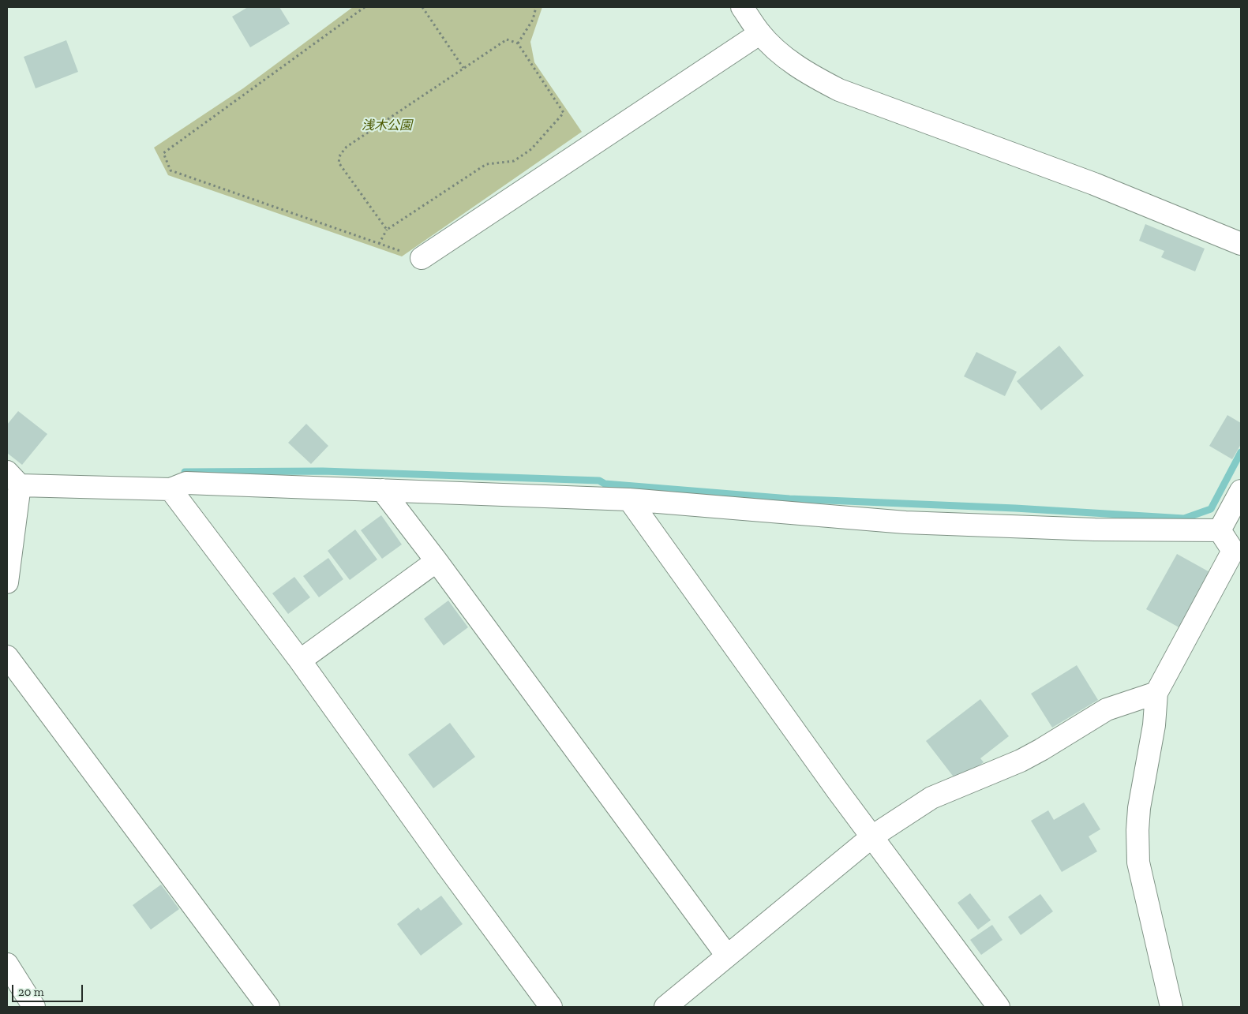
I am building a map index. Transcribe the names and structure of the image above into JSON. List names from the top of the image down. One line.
{"parks":["浅木公園"],"scale_bar":"20 m"}
